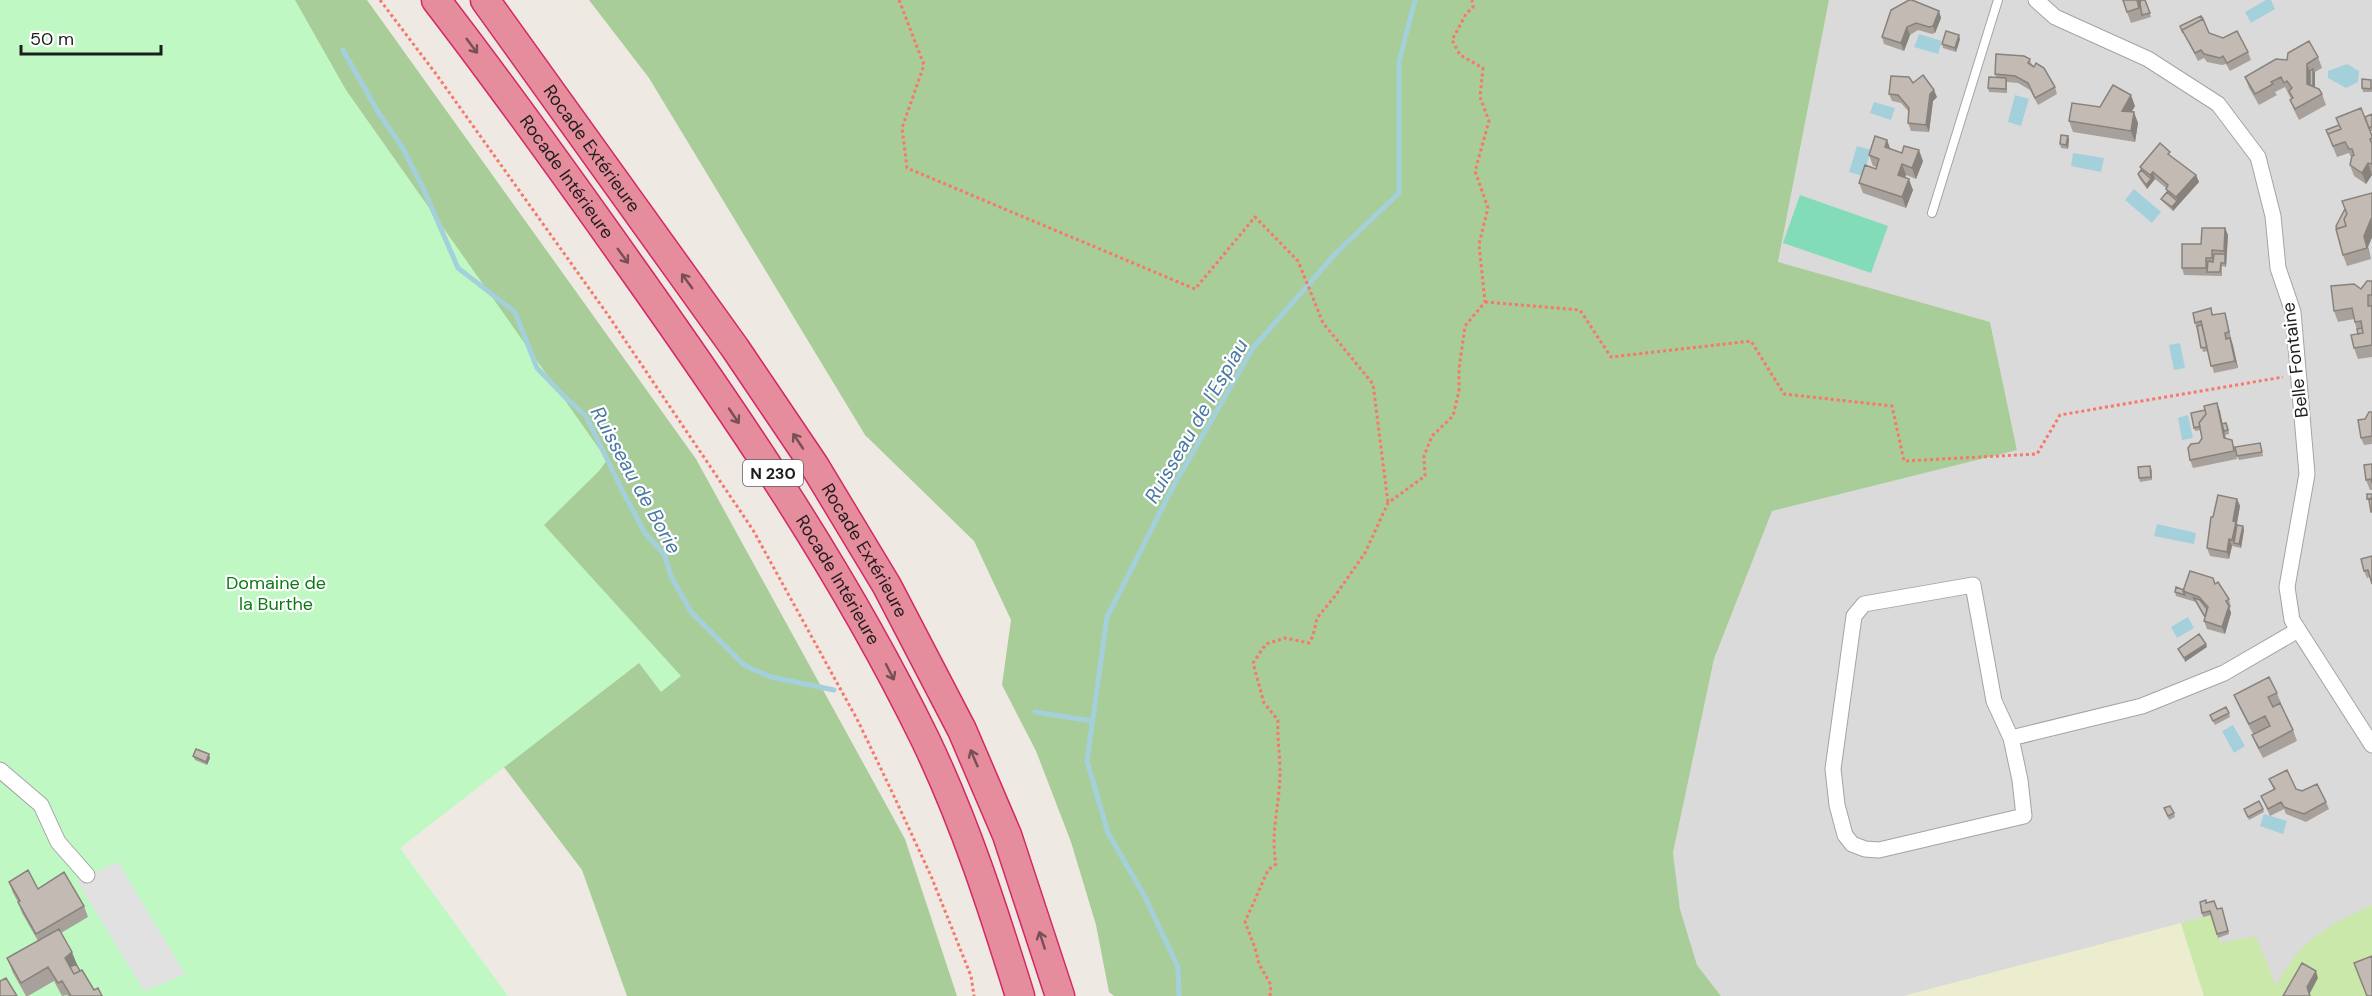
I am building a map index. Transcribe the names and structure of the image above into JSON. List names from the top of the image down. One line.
{"streets":{"highway":["Rocade Extérieure","Rocade Intérieure","N 230"],"street":["Belle Fontaine"]},"one_way":["Rocade Extérieure","Rocade Intérieure"],"water":["Ruisseau de l'Espiau","Ruisseau de Borie"],"parks":["Domaine de la Burthe"],"scale_bar":"50 m"}
